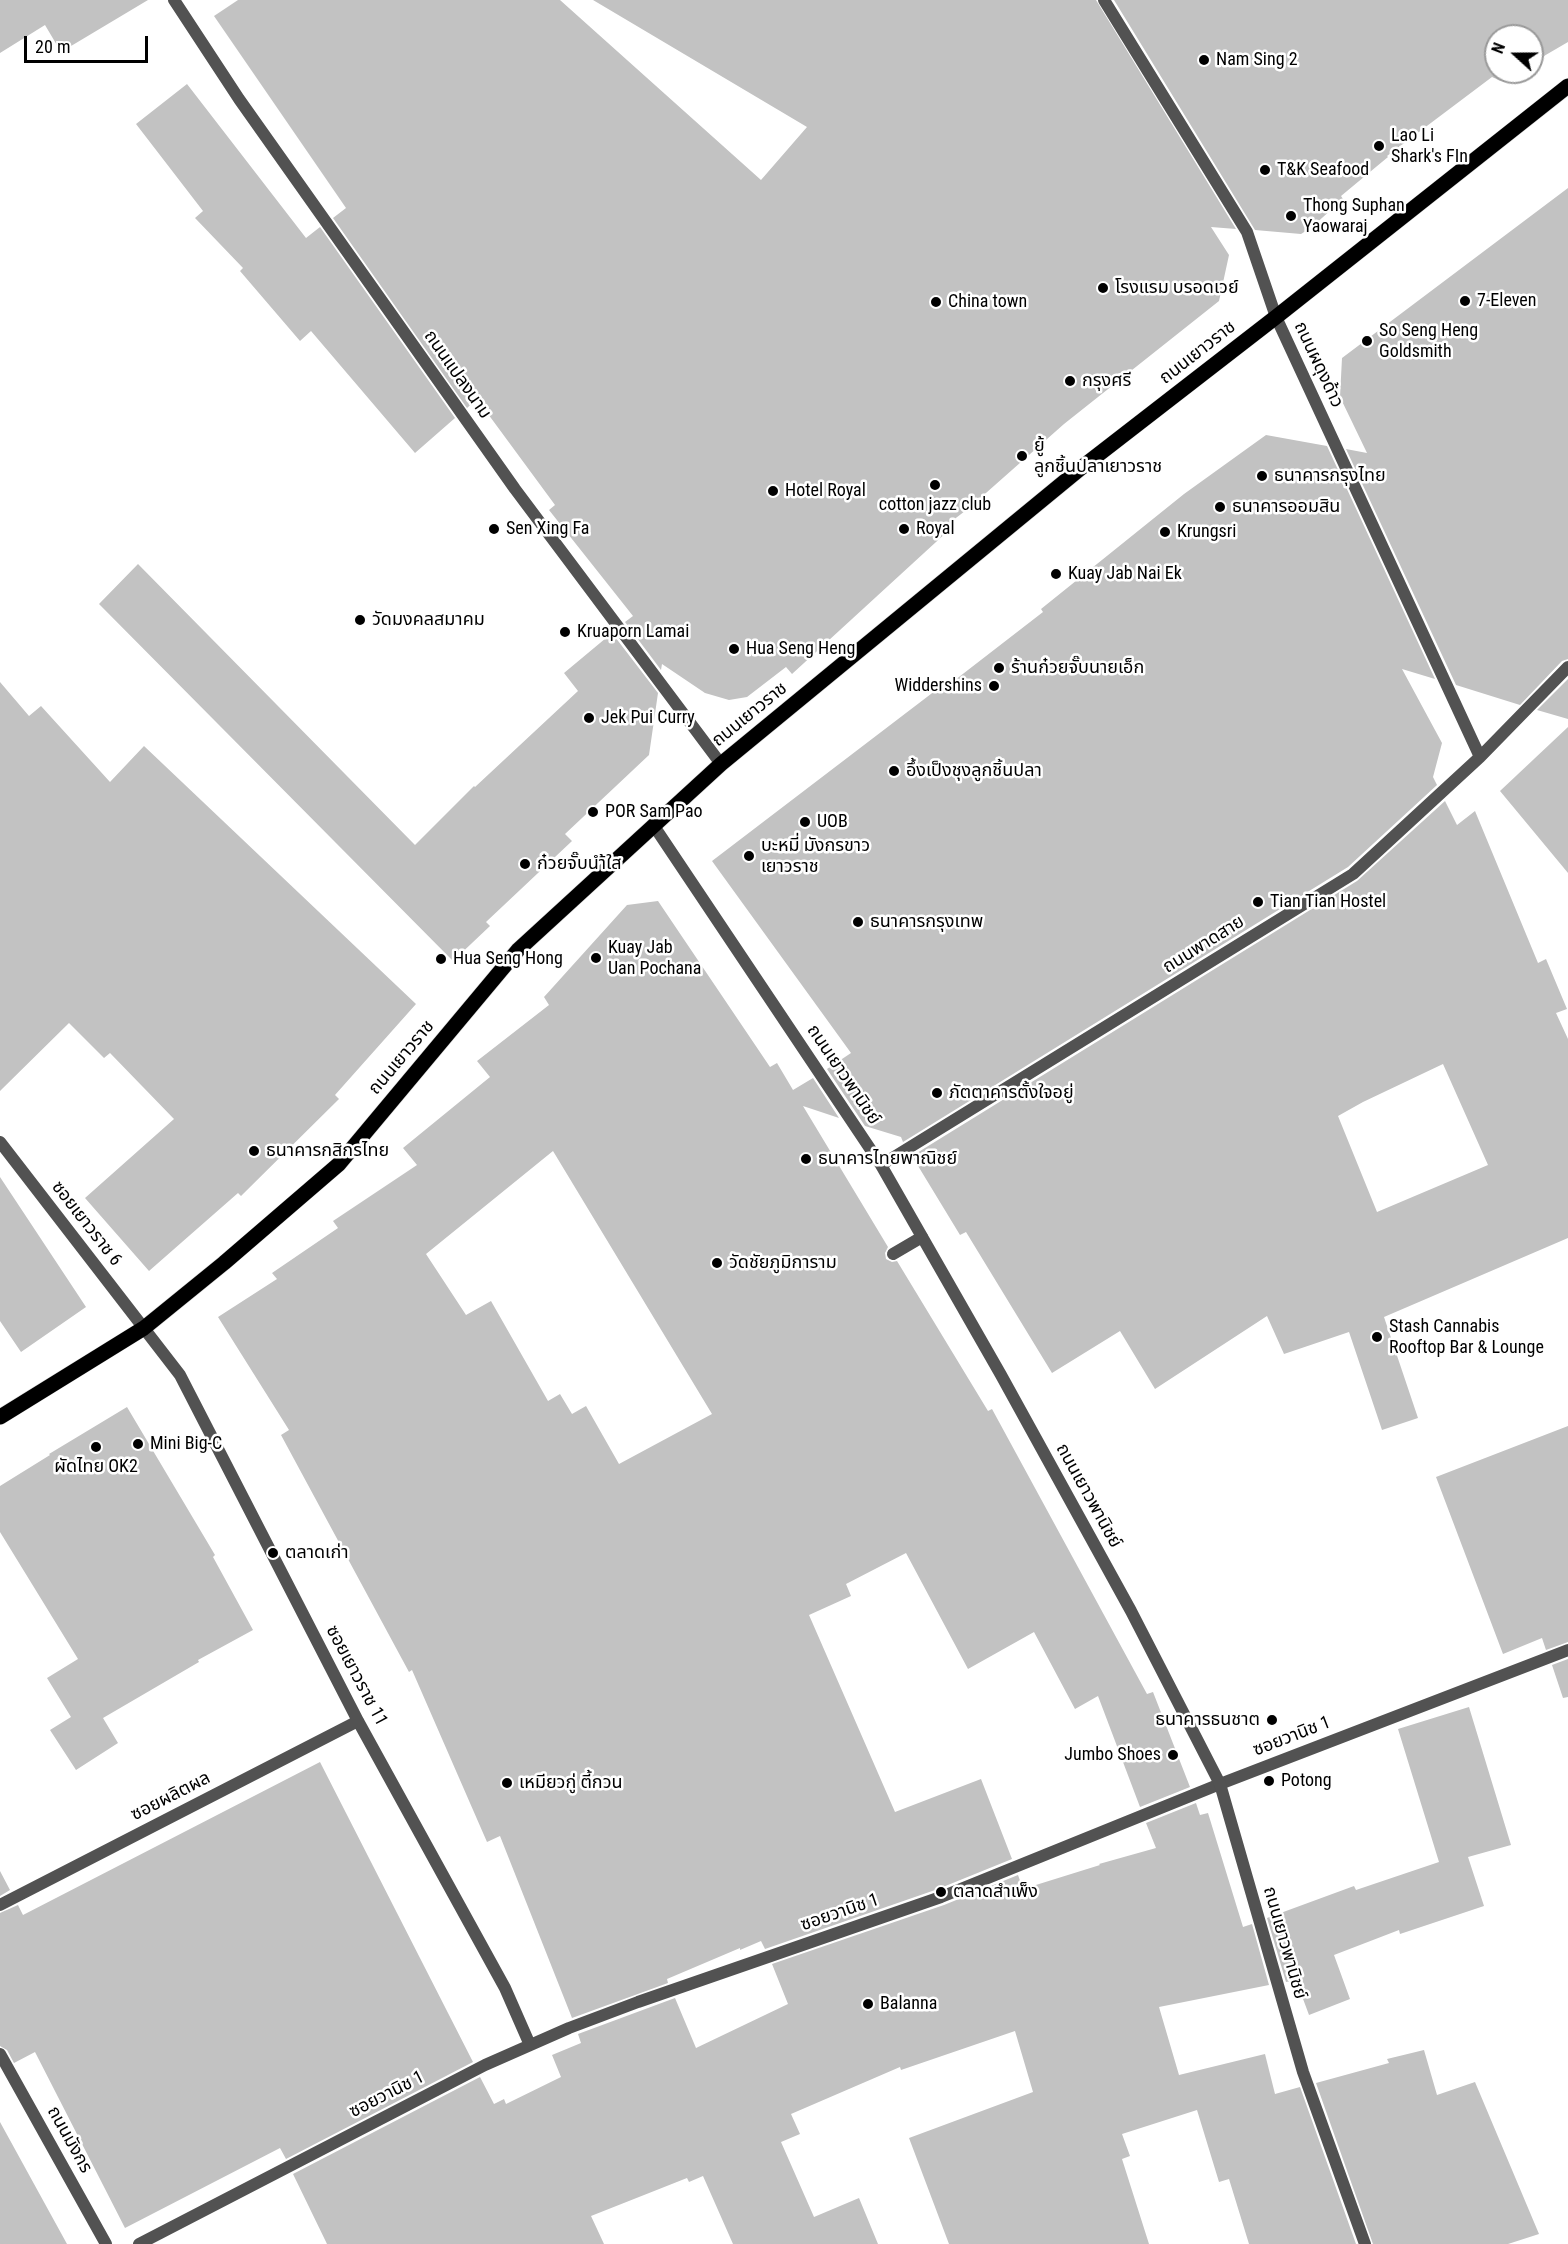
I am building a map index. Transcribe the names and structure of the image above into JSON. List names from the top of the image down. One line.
{"streets":{"main road":["ถนนเยาวราช"],"street":["ถนนผดุงด้าว","ถนนแปลงนาม","ถนนพาดสาย","ถนนเยาวพานิชย์","ซอยเยาวราช 6","ซอยเยาวราช 11","ซอยวานิช 1","ซอยผลิตผล","ถนนมังกร"]},"crossings":[["ถนนเยาวราช","ถนนผดุงด้าว"],["ถนนเยาวราช","ถนนแปลงนาม"],["ถนนเยาวราช","ถนนเยาวพานิชย์"],["ถนนเยาวราช","ซอยเยาวราช 6"],["ถนนเยาวราช","ซอยเยาวราช 11"],["ถนนผดุงด้าว","ถนนพาดสาย"],["ถนนพาดสาย","ถนนเยาวพานิชย์"],["ถนนเยาวพานิชย์","ซอยวานิช 1"],["ซอยเยาวราช 6","ซอยเยาวราช 11"],["ซอยเยาวราช 11","ซอยวานิช 1"],["ซอยเยาวราช 11","ซอยผลิตผล"]],"places":["Nam Sing 2","Lao Li Shark's FIn","T&K Seafood","Thong Suphan Yaowaraj","โรงแรม บรอดเวย์","7-Eleven","China town","So Seng Heng Goldsmith","กรุงศรี","ยู้ ลูกชิ้นปลาเยาวราช","ธนาคารกรุงไทย","cotton jazz club","Hotel Royal","ธนาคารออมสิน","Sen Xing Fa","Royal","Krungsri","Kuay Jab Nai Ek","วัดมงคลสมาคม","Kruaporn Lamai","Hua Seng Heng","ร้านก๋วยจั๊บนายเอ็ก","Widdershins","Jek Pui Curry","อึ้งเป็งชุงลูกชิ้นปลา","POR Sam Pao","UOB","บะหมี่ มังกรขาว เยาวราช","ก๋วยจั๊บนำ้ใส","Tian Tian Hostel","ธนาคารกรุงเทพ","Kuay Jab Uan Pochana","Hua Seng Hong","ภัตตาคารตั้งใจอยู่","ธนาคารกสิกรไทย","ธนาคารไทยพาณิชย์","วัดชัยภูมิการาม","Stash Cannabis Rooftop Bar & Lounge","Mini Big-C","ผัดไทย OK2","ตลาดเก่า","ธนาคารธนชาต","Jumbo Shoes","Potong","เหมียวกู่ ตี้กวน","ตลาดสำเพ็ง","Balanna"],"scale_bar":"20 m","north":"left"}
